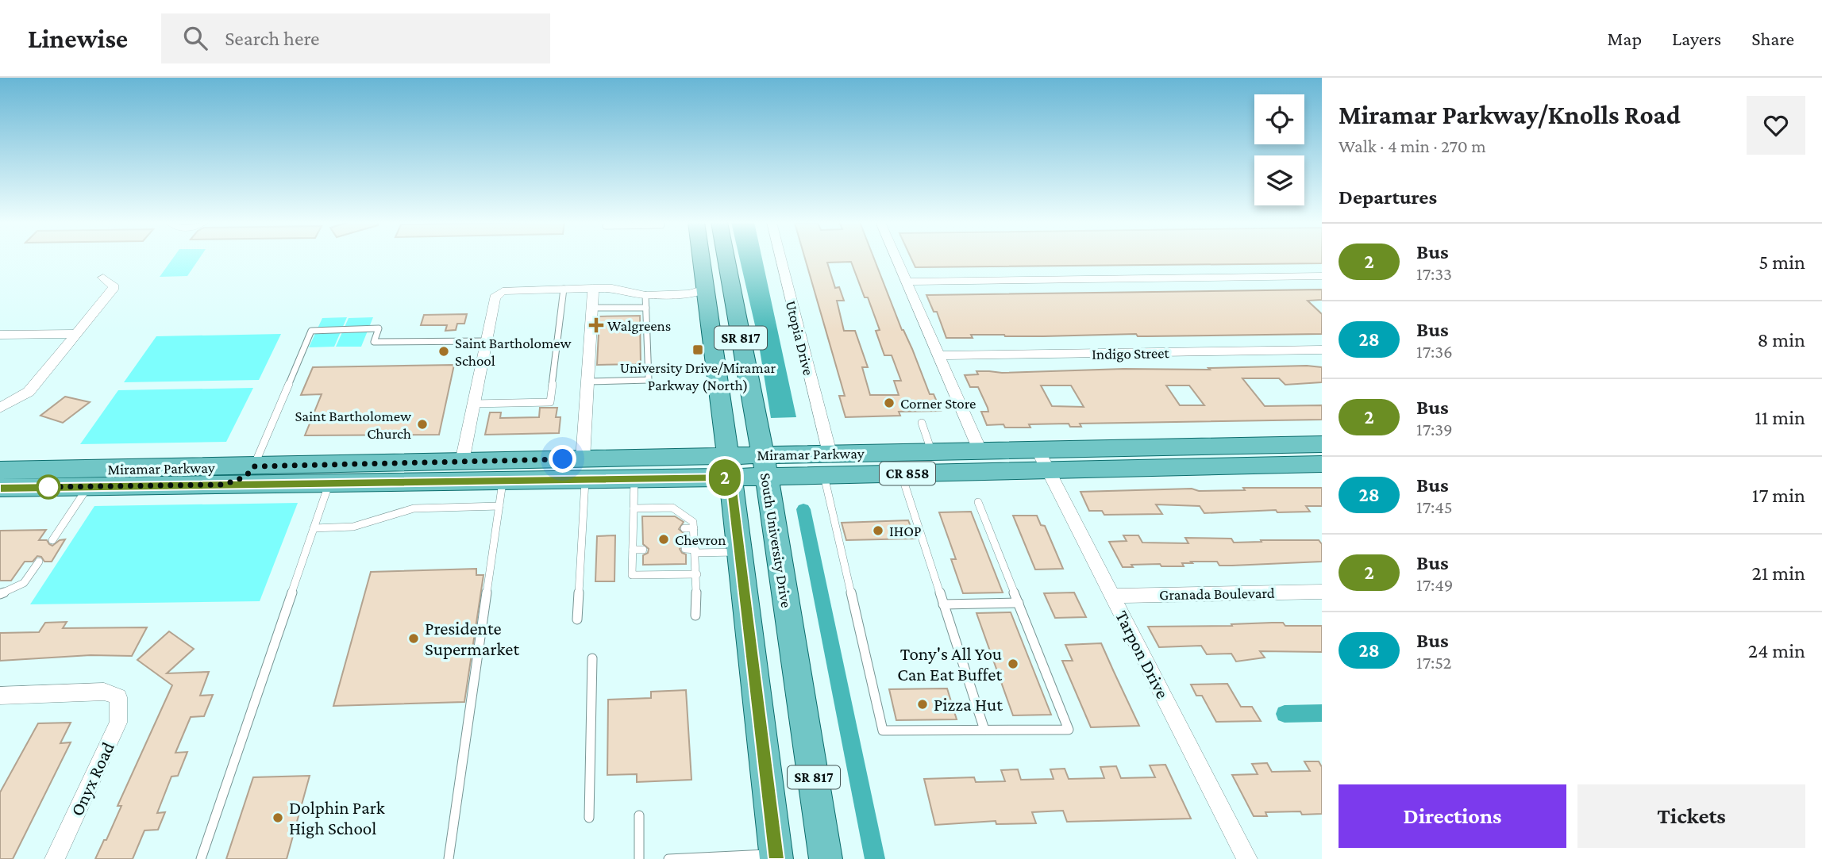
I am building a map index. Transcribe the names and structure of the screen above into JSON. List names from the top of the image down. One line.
{"streets":{"main road":["SR 817","Miramar Parkway","CR 858","South University Drive"],"street":["Utopia Drive","Indigo Street","Granada Boulevard","Tarpon Drive","Onyx Road"]},"crossings":[["SR 817","Miramar Parkway"],["Utopia Drive","Miramar Parkway"],["Miramar Parkway","South University Drive"],["Miramar Parkway","Tarpon Drive"],["Granada Boulevard","Tarpon Drive"]],"places":{"health":["Walgreens"],"transit":["University Drive/Miramar Parkway (North)"],"other":["Saint Bartholomew School","Corner Store","Saint Bartholomew Church","IHOP","Chevron","Presidente Supermarket","Tony's All You Can Eat Buffet","Pizza Hut","Dolphin Park High School"]},"lines":["bus line 2"],"page":{"header":"Linewise","search":"Search here","nav":["Map","Layers","Share"],"on_map":"2","heading":[["Miramar Parkway/Knolls Road","Walk · 4 min · 270 m"],"Departures"],"list":[{"mark":"2","name":"Bus","note":"17:33","value":"5 min"},{"mark":"28","name":"Bus","note":"17:36","value":"8 min"},{"mark":"2","name":"Bus","note":"17:39","value":"11 min"},{"mark":"28","name":"Bus","note":"17:45","value":"17 min"},{"mark":"2","name":"Bus","note":"17:49","value":"21 min"},{"mark":"28","name":"Bus","note":"17:52","value":"24 min"}],"buttons":["Directions","Tickets"]}}
